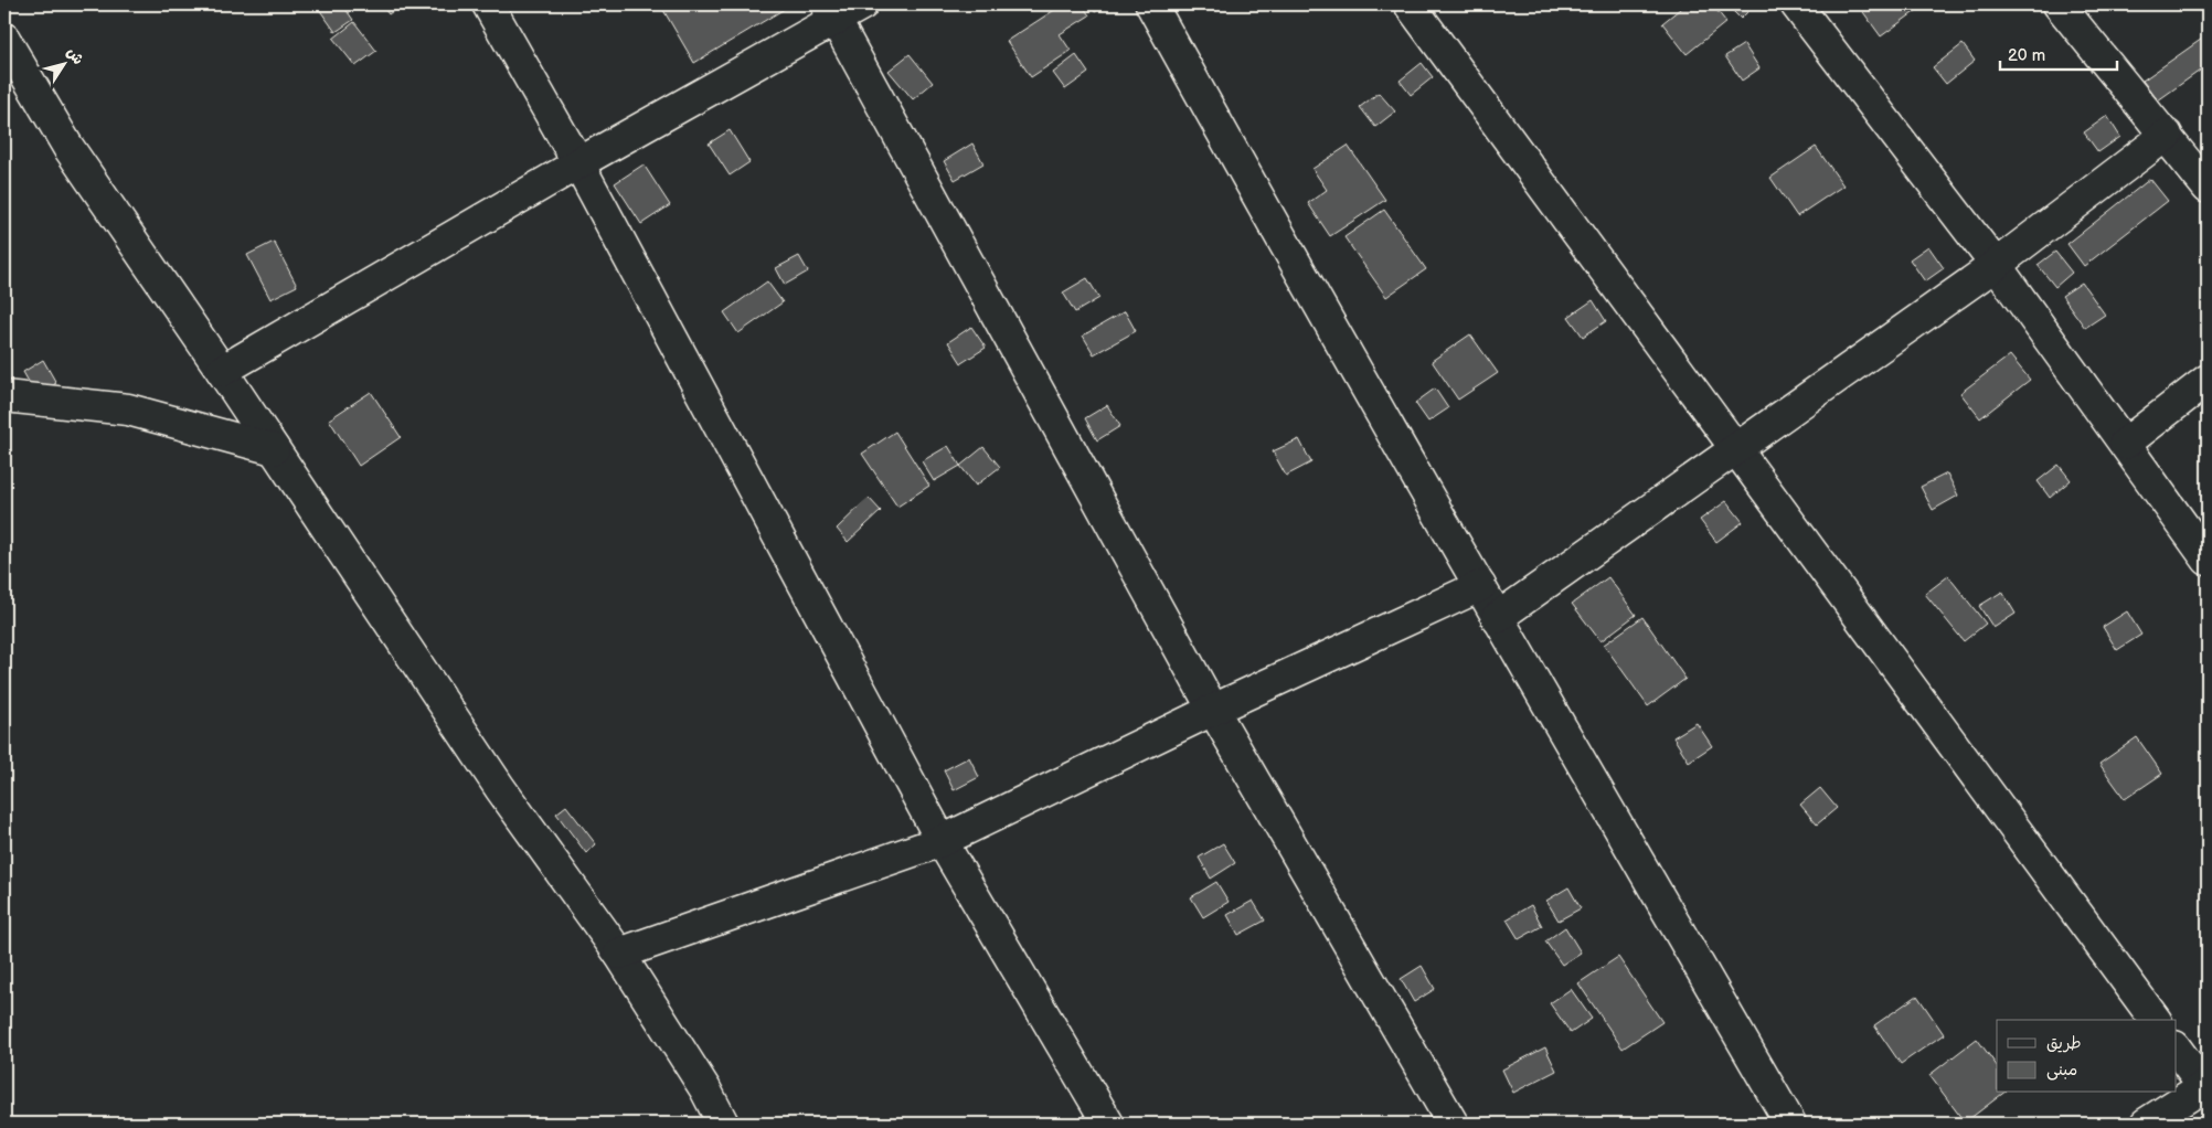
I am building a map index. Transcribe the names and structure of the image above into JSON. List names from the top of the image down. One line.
{"legend":["طريق","مبنى"],"scale_bar":"20 m","north":"top right"}
